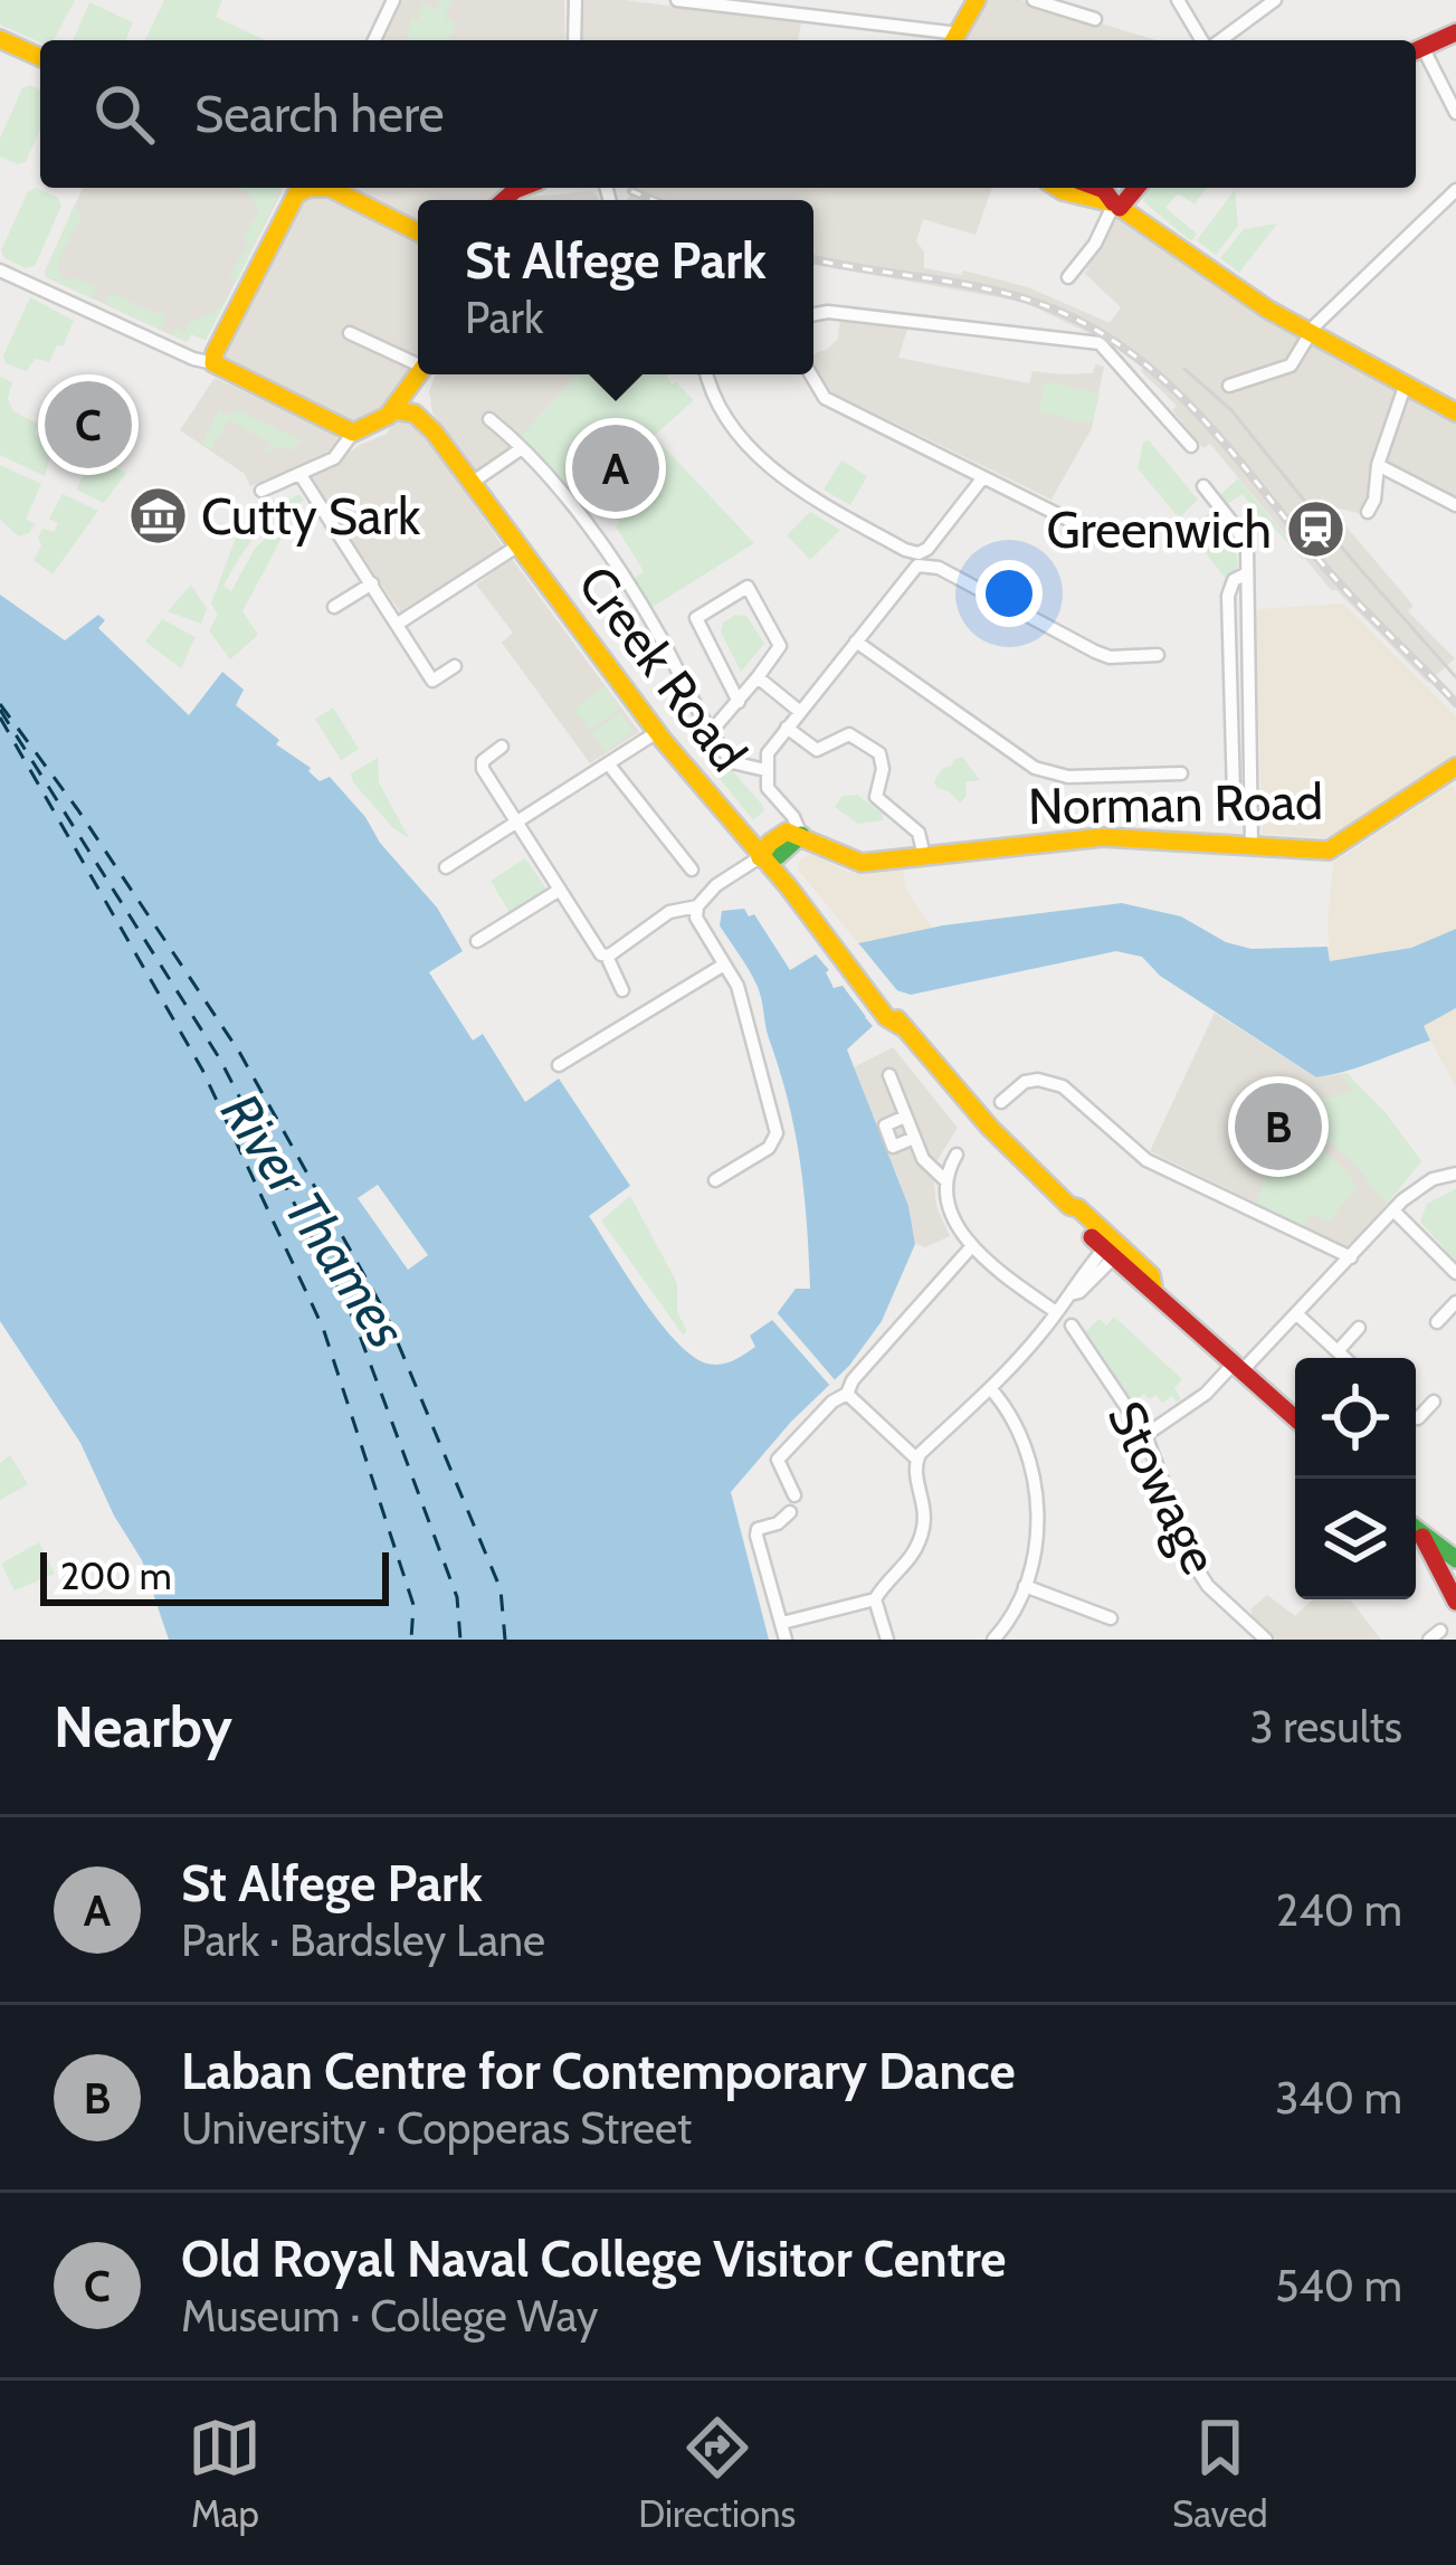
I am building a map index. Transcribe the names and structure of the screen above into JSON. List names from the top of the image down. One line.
{"streets":{"main road":["Creek Road","Norman Road"],"street":["Stowage"]},"water":["River Thames"],"places":{"museum":["Cutty Sark"],"station":["Greenwich"]},"scale_bar":"200 m","page":{"search":"Search here","popup":["St Alfege Park","Park"],"pins":["C","A","B"],"scale":"200 m","heading":["Nearby","3 results"],"list":[{"mark":"A","name":"St Alfege Park","note":"Park · Bardsley Lane","value":"240 m"},{"mark":"B","name":"Laban Centre for Contemporary Dance","note":"University · Copperas Street","value":"340 m"},{"mark":"C","name":"Old Royal Naval College Visitor Centre","note":"Museum · College Way","value":"540 m"}],"nav":["Map","Directions","Saved"]}}
